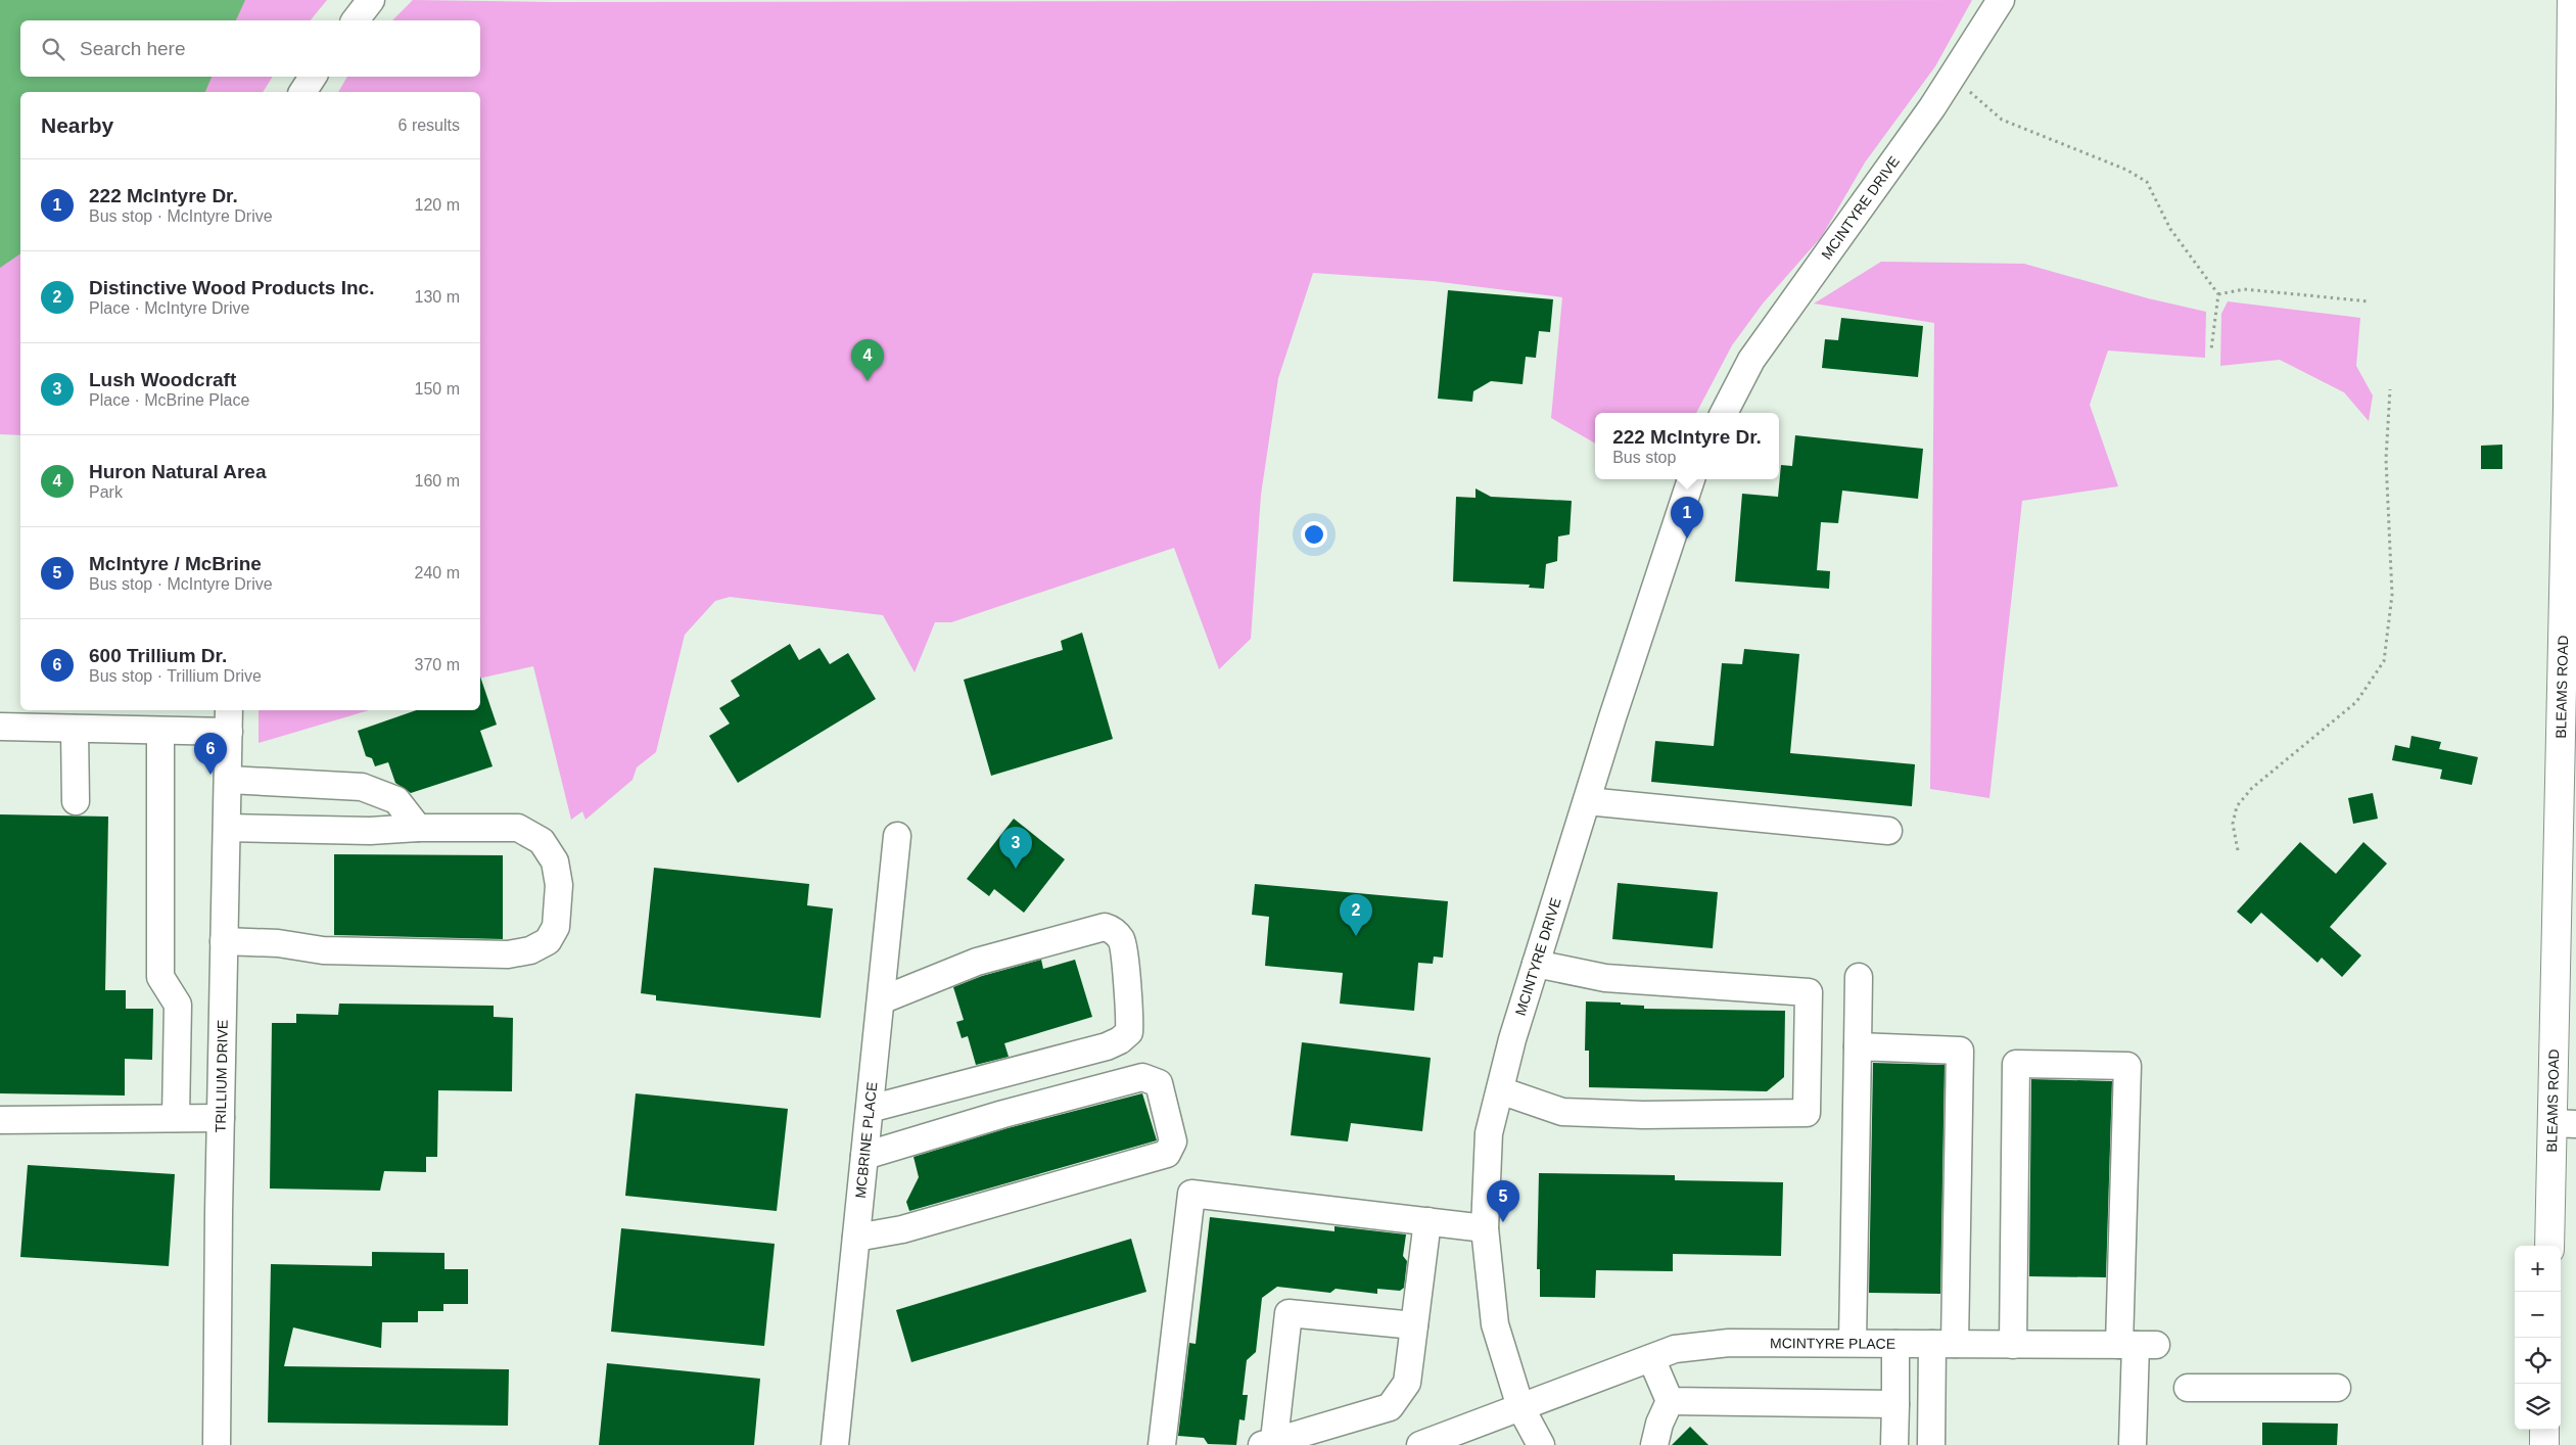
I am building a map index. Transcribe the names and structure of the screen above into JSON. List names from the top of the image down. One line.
{"streets":{"main road":["BLEAMS ROAD"],"street":["MCINTYRE DRIVE","TRILLIUM DRIVE","MCBRINE PLACE","MCINTYRE PLACE"]},"crossings":[["MCINTYRE DRIVE","MCINTYRE PLACE"]],"page":{"search":"Search here","heading":["Nearby","6 results"],"list":[{"mark":"1","name":"222 McIntyre Dr.","note":"Bus stop · McIntyre Drive","value":"120 m"},{"mark":"2","name":"Distinctive Wood Products Inc.","note":"Place · McIntyre Drive","value":"130 m"},{"mark":"3","name":"Lush Woodcraft","note":"Place · McBrine Place","value":"150 m"},{"mark":"4","name":"Huron Natural Area","note":"Park","value":"160 m"},{"mark":"5","name":"McIntyre / McBrine","note":"Bus stop · McIntyre Drive","value":"240 m"},{"mark":"6","name":"600 Trillium Dr.","note":"Bus stop · Trillium Drive","value":"370 m"}],"pins":["4","1","6","3","2","5"],"popup":["222 McIntyre Dr.","Bus stop"],"map_buttons":["+","−"]}}
